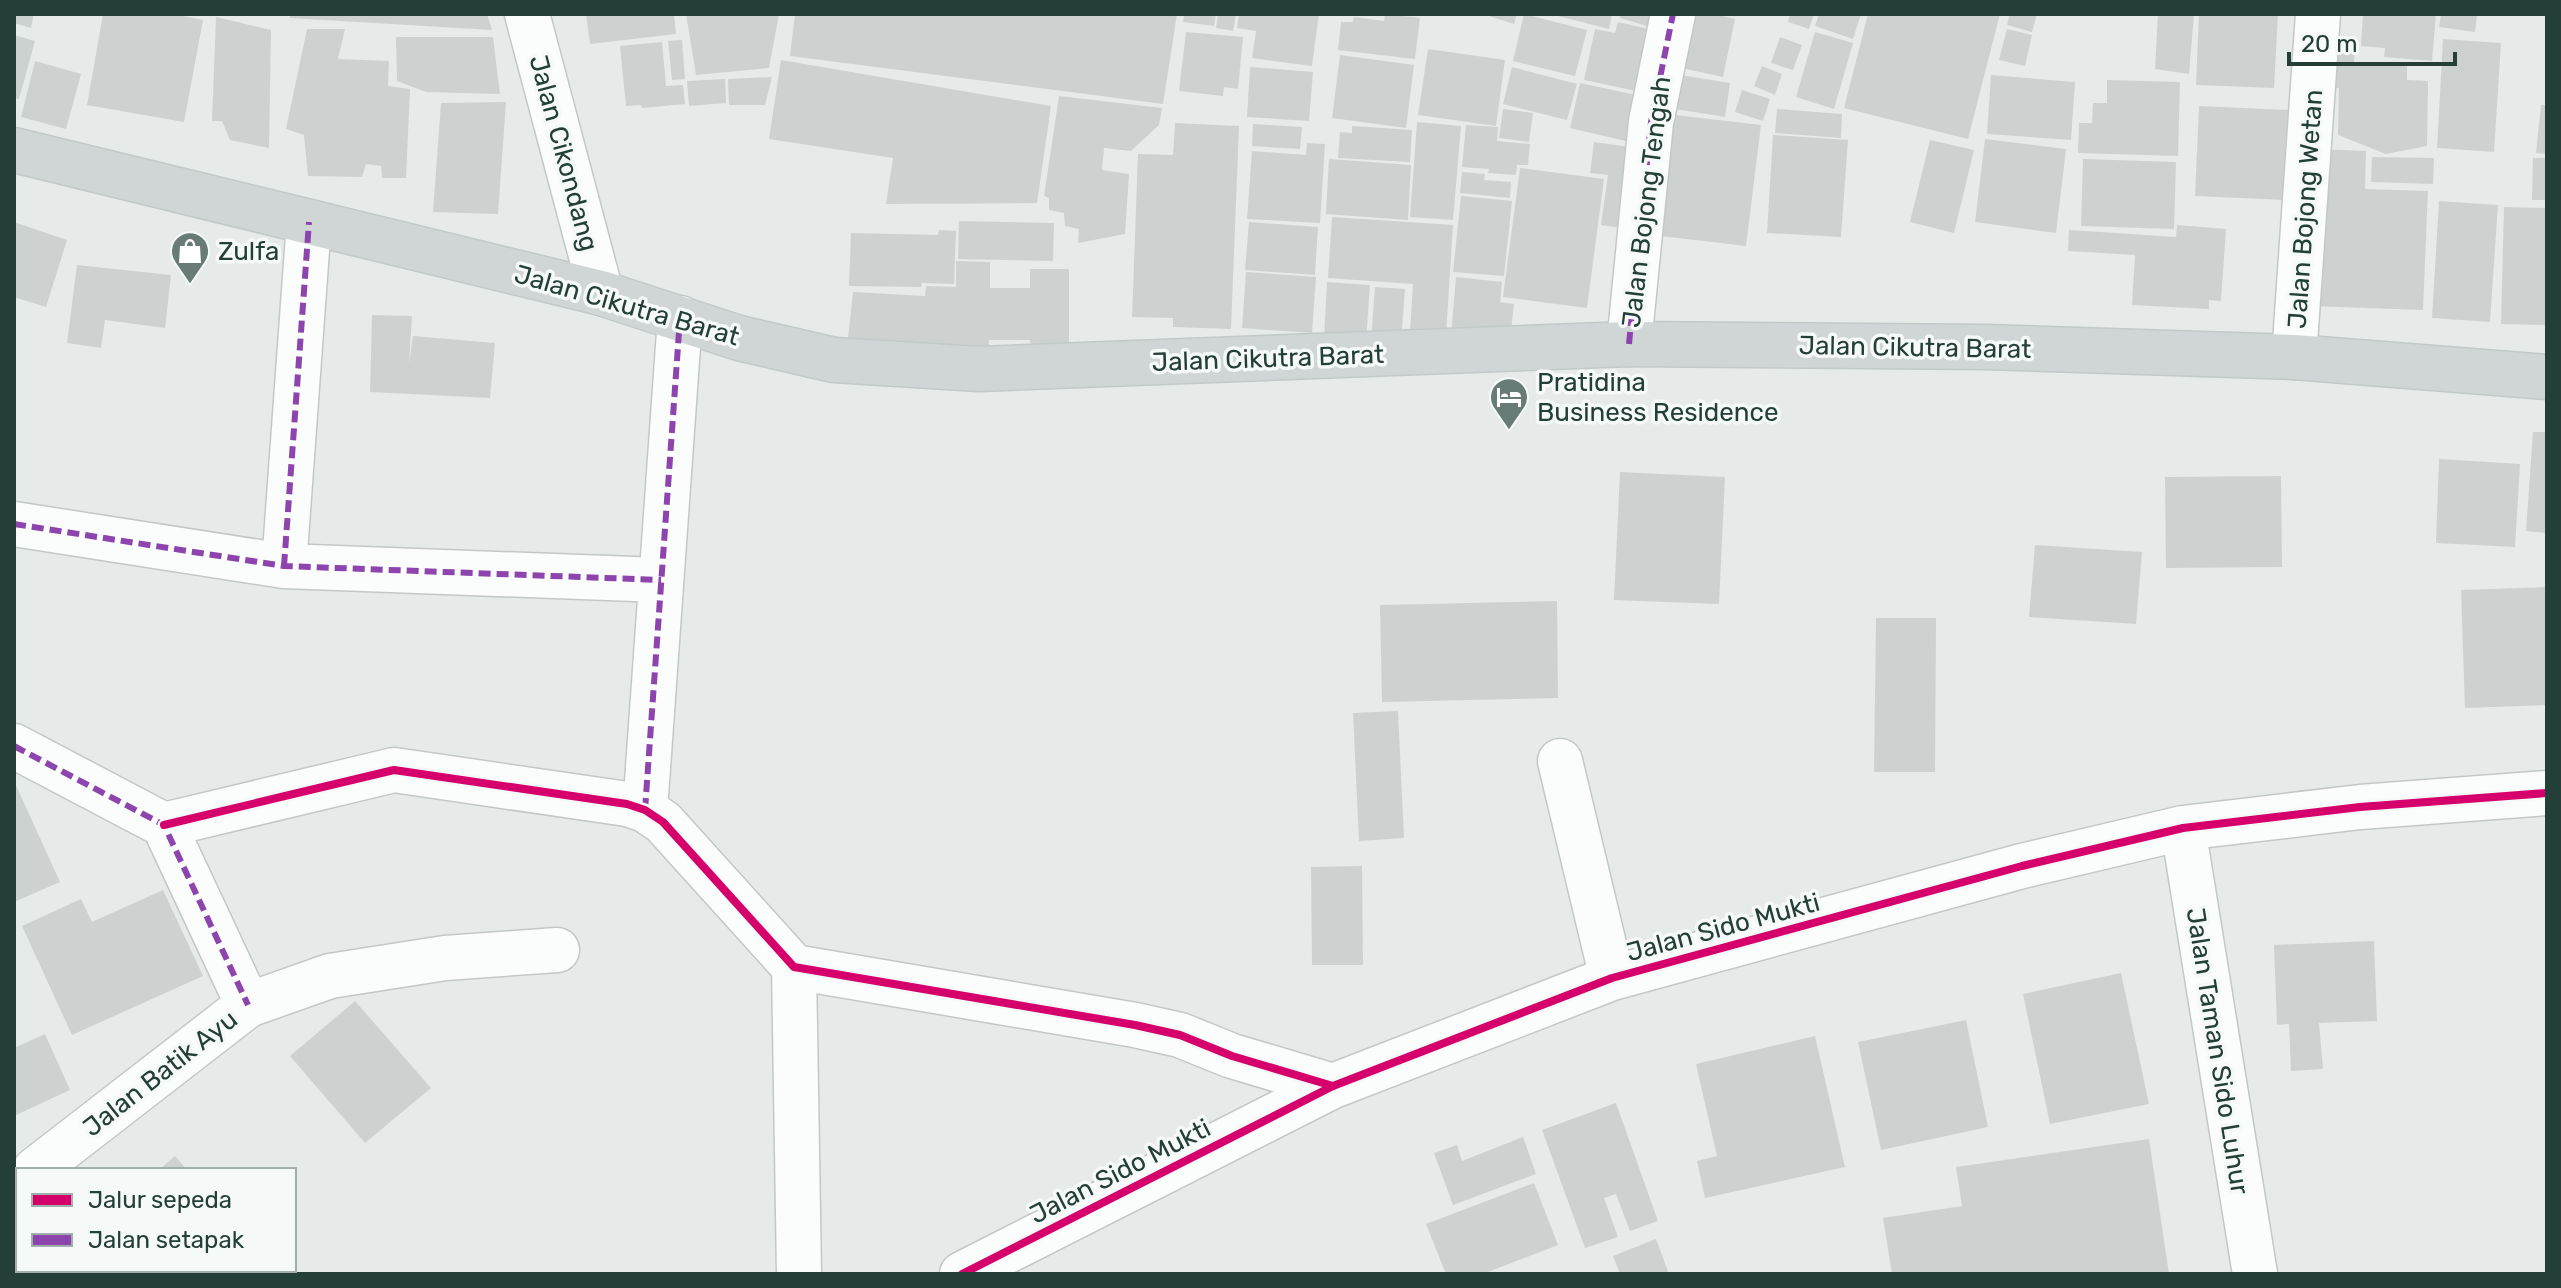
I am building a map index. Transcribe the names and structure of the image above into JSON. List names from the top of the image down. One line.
{"streets":{"main road":["Jalan Cikutra Barat"],"street":["Jalan Cikondang","Jalan Bojong Tengah","Jalan Bojong Wetan","Jalan Sido Mukti","Jalan Taman Sido Luhur","Jalan Batik Ayu"]},"crossings":[["Jalan Cikondang","Jalan Cikutra Barat"],["Jalan Bojong Tengah","Jalan Cikutra Barat"],["Jalan Bojong Wetan","Jalan Cikutra Barat"],["Jalan Sido Mukti","Jalan Taman Sido Luhur"]],"places":{"shop":["Zulfa"],"hotel":["Pratidina Business Residence"]},"legend":["Jalur sepeda","Jalan setapak"],"scale_bar":"20 m"}
